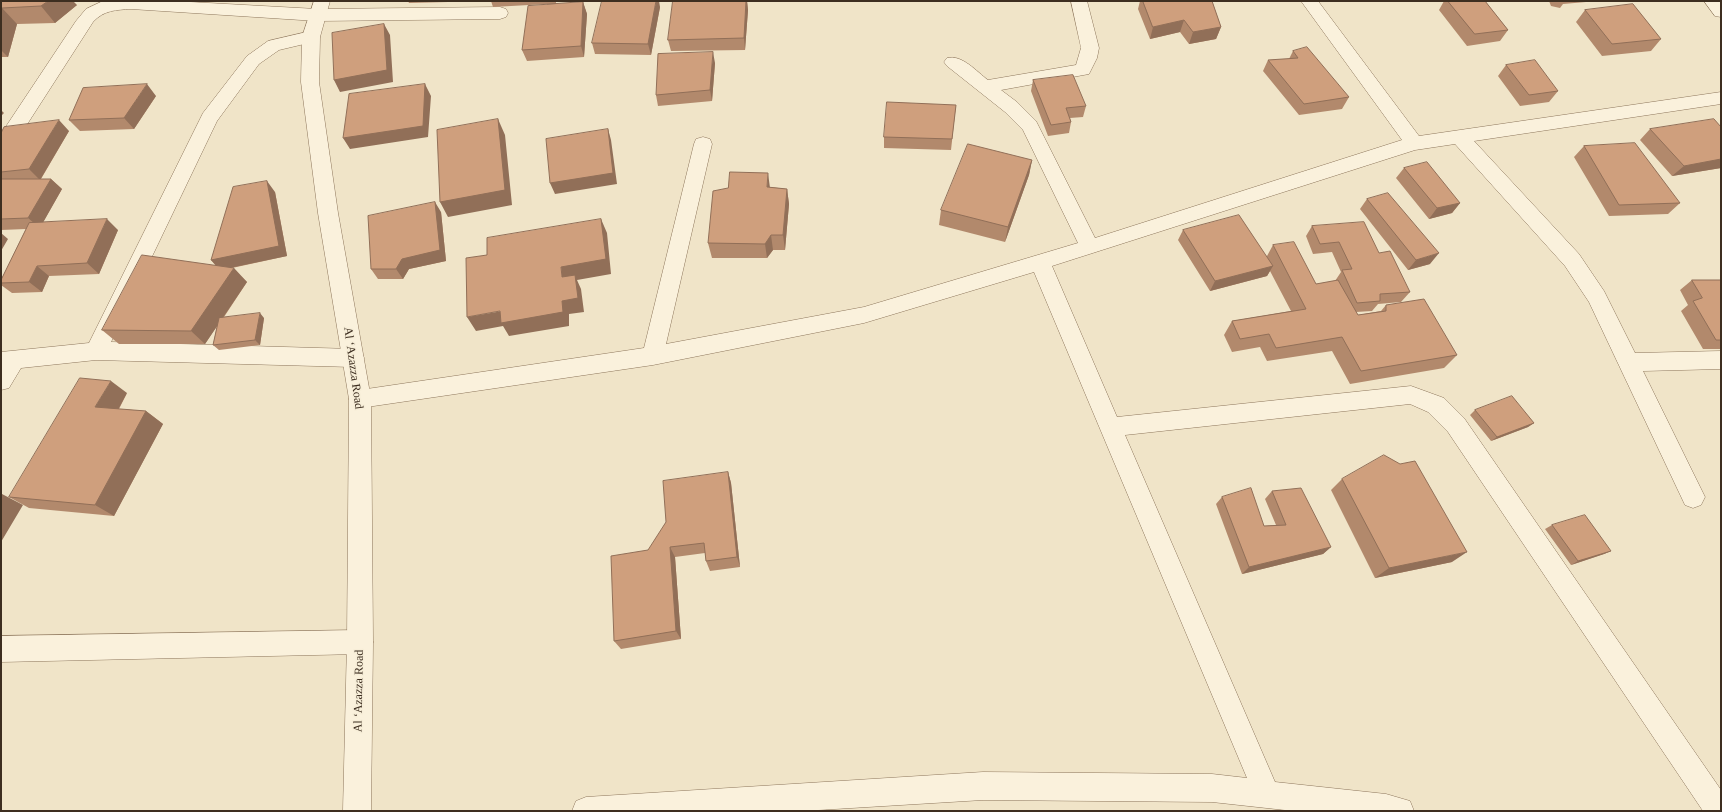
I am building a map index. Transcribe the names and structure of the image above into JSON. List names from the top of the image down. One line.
{"streets":{"street":["Al ‘Azazza Road"]}}
